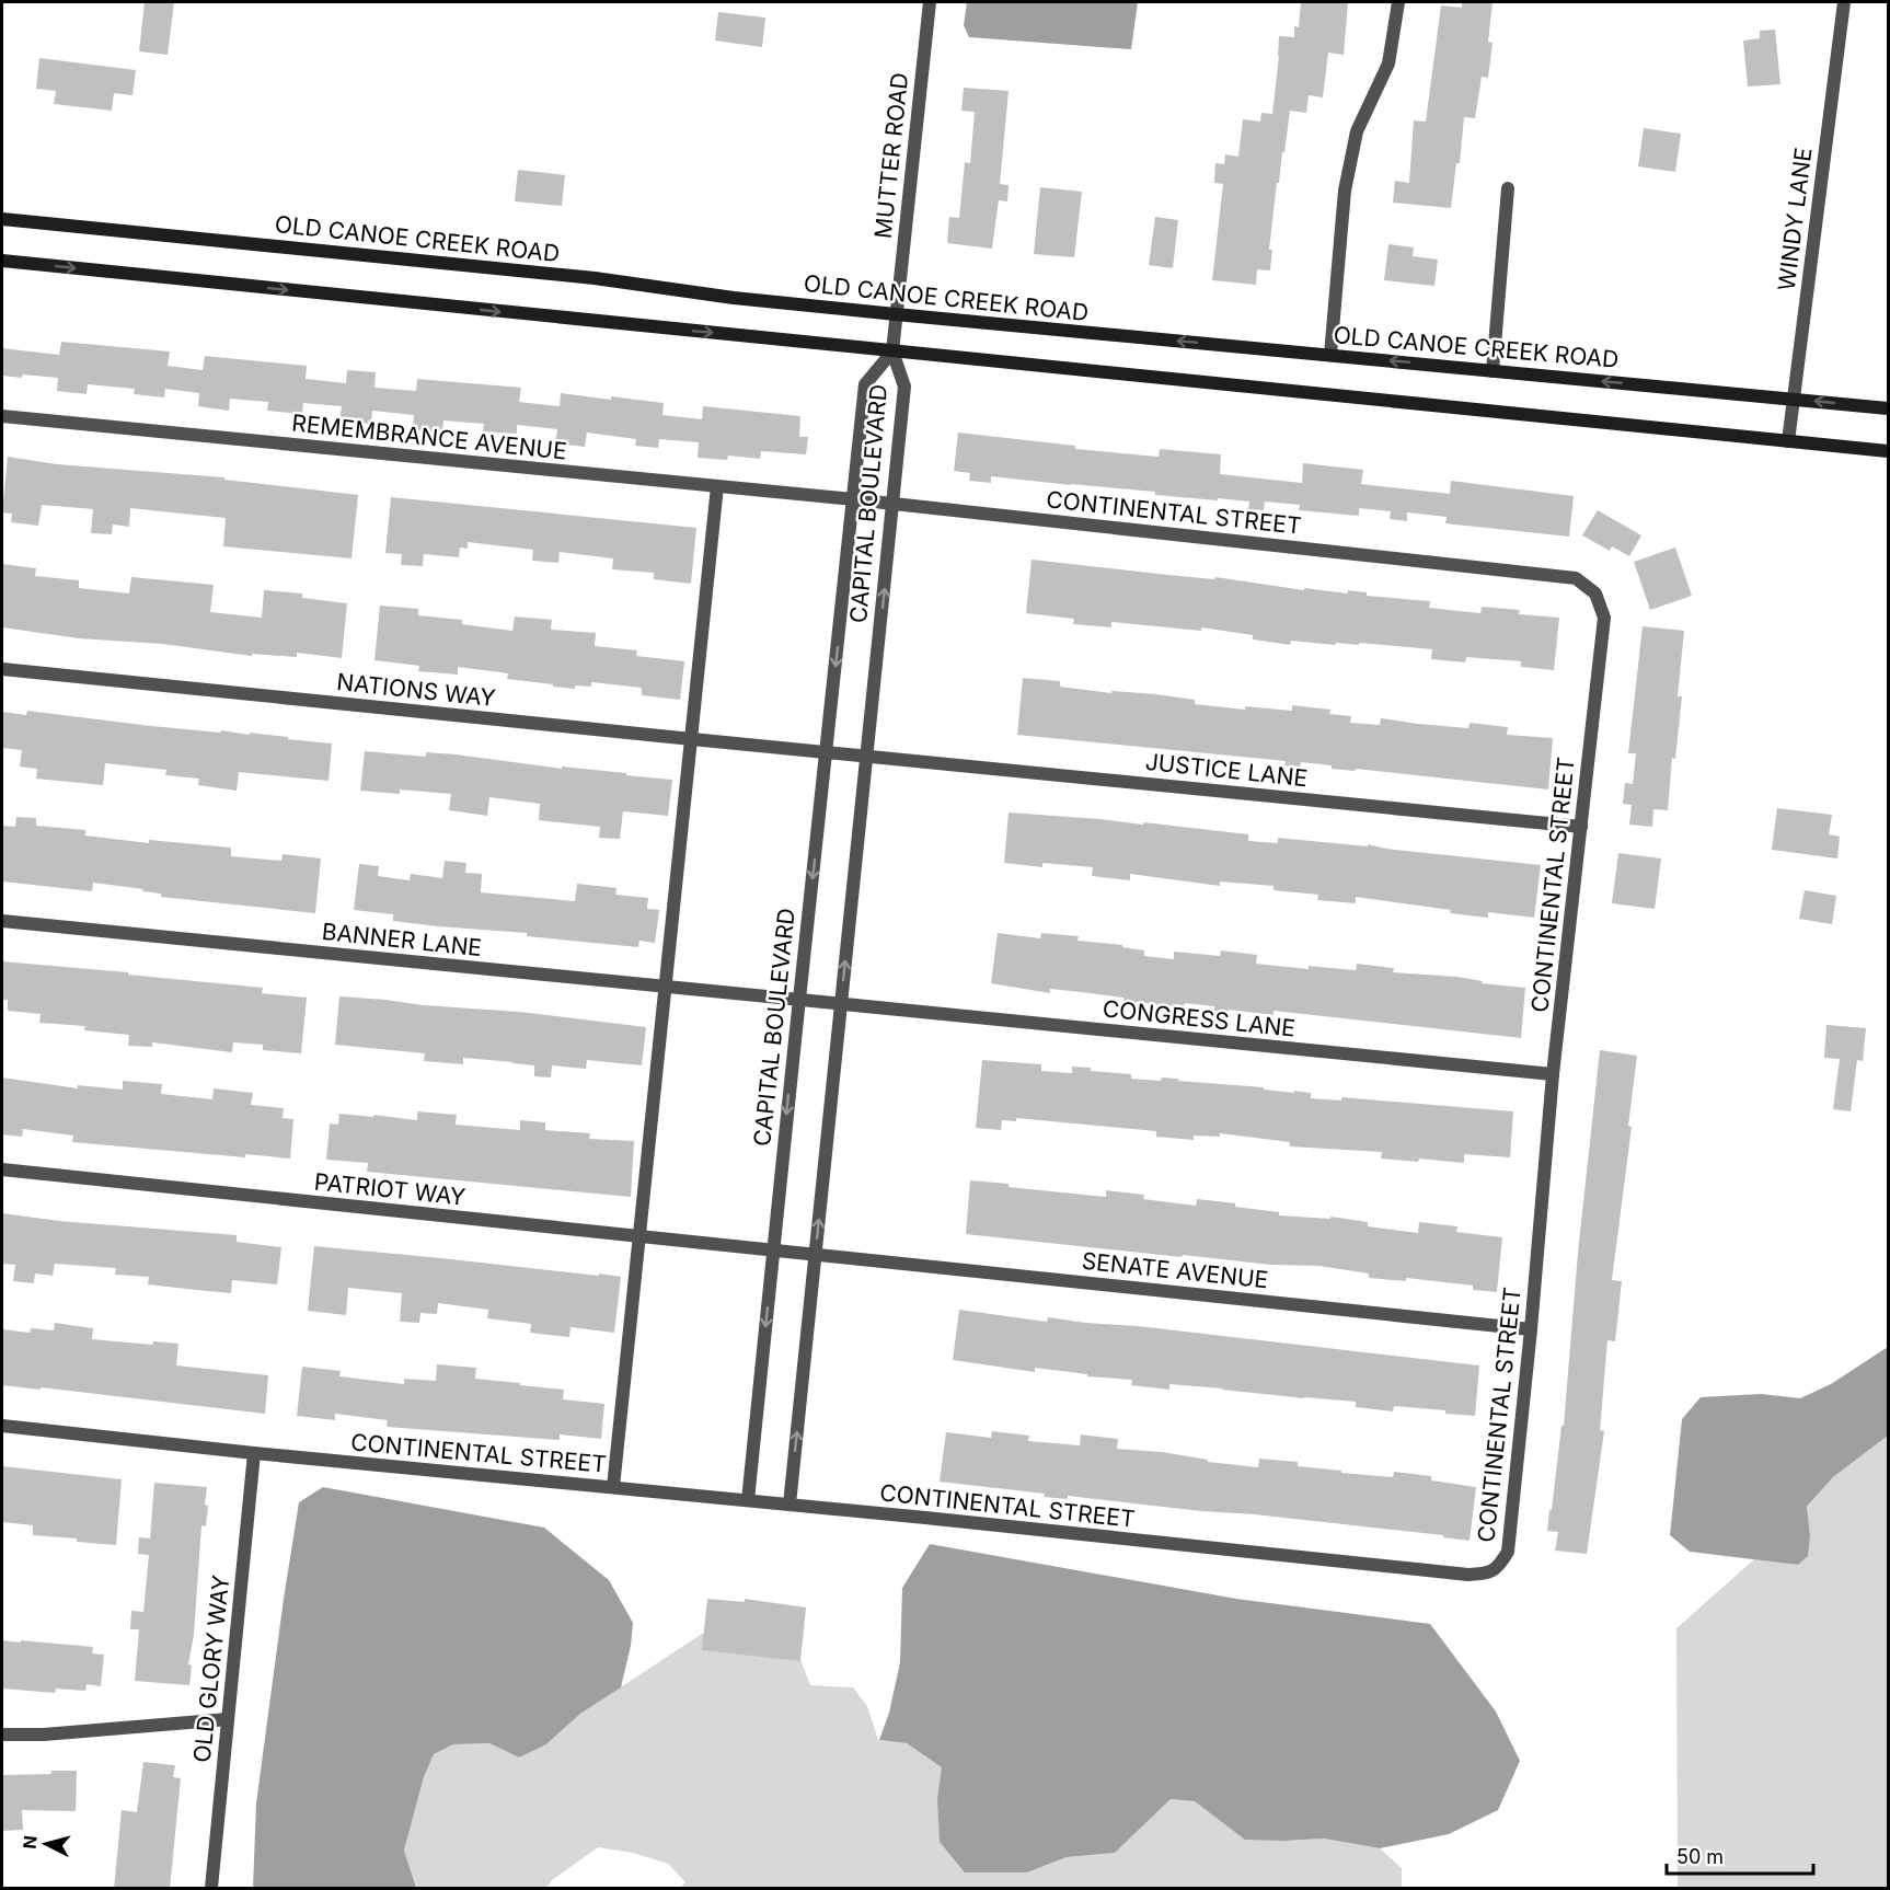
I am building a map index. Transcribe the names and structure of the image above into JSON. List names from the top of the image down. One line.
{"streets":{"main road":["OLD CANOE CREEK ROAD"],"street":["MUTTER ROAD","WINDY LANE","REMEMBRANCE AVENUE","CAPITAL BOULEVARD","CONTINENTAL STREET","NATIONS WAY","JUSTICE LANE","BANNER LANE","CONGRESS LANE","PATRIOT WAY","SENATE AVENUE","OLD GLORY WAY"]},"crossings":[["MUTTER ROAD","OLD CANOE CREEK ROAD"],["MUTTER ROAD","CAPITAL BOULEVARD"],["WINDY LANE","OLD CANOE CREEK ROAD"],["REMEMBRANCE AVENUE","CAPITAL BOULEVARD"],["REMEMBRANCE AVENUE","CONTINENTAL STREET"],["CAPITAL BOULEVARD","CONTINENTAL STREET"],["CAPITAL BOULEVARD","NATIONS WAY"],["CAPITAL BOULEVARD","JUSTICE LANE"],["CAPITAL BOULEVARD","BANNER LANE"],["CAPITAL BOULEVARD","CONGRESS LANE"],["CAPITAL BOULEVARD","PATRIOT WAY"],["CAPITAL BOULEVARD","SENATE AVENUE"],["CONTINENTAL STREET","JUSTICE LANE"],["CONTINENTAL STREET","CONGRESS LANE"],["CONTINENTAL STREET","SENATE AVENUE"],["CONTINENTAL STREET","OLD GLORY WAY"],["NATIONS WAY","JUSTICE LANE"],["BANNER LANE","CONGRESS LANE"],["PATRIOT WAY","SENATE AVENUE"]],"scale_bar":"50 m","north":"left"}
